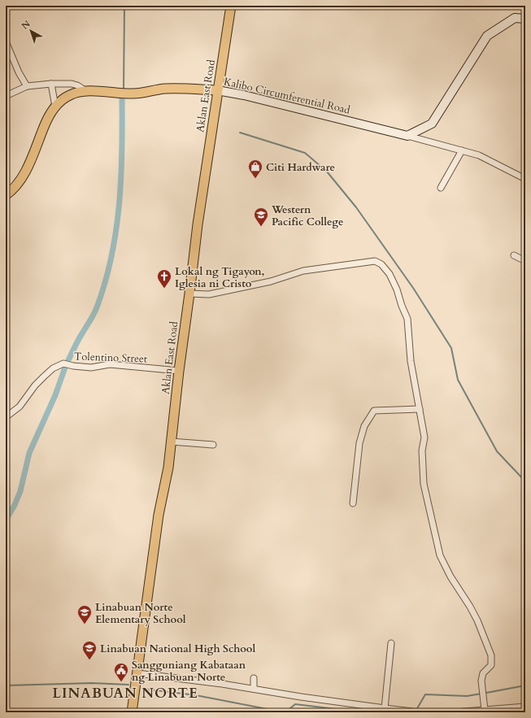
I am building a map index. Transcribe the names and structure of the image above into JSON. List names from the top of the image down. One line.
{"streets":{"main road":["Kalibo Circumferential Road","Aklan East Road"],"street":["Tolentino Street"]},"crossings":[["Kalibo Circumferential Road","Aklan East Road"],["Aklan East Road","Tolentino Street"]],"districts":["LINABUAN NORTE"],"places":{"shop":["Citi Hardware"],"school or university":["Western Pacific College","Linabuan Norte Elementary School","Linabuan National High School"],"church":["Lokal ng Tigayon, Iglesia ni Cristo"],"public building":["Sangguniang Kabataan ng Linabuan Norte"]},"north":"top left"}
